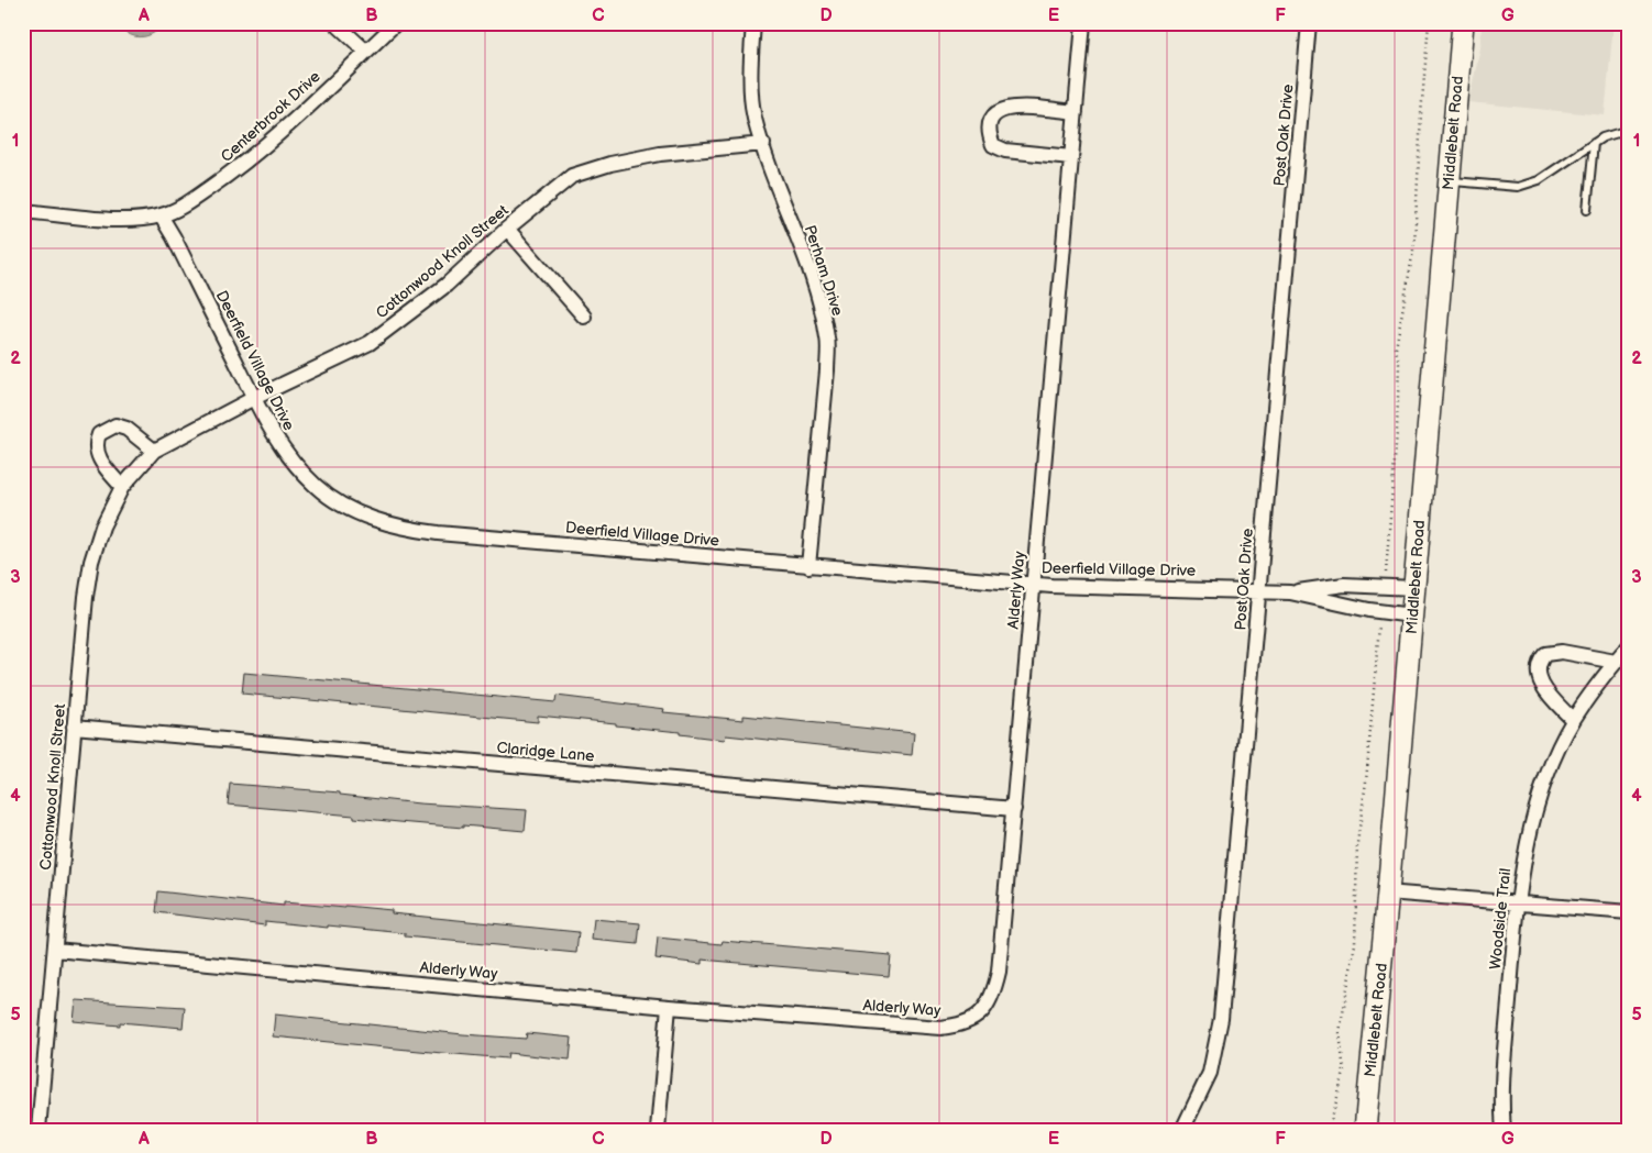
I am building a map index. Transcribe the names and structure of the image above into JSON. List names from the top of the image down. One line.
{"streets":{"street":["Centerbrook Drive","Middlebelt Road","Post Oak Drive","Cottonwood Knoll Street","Perham Drive","Deerfield Village Drive","Alderly Way","Claridge Lane","Woodside Trail"]},"crossings":[["Centerbrook Drive","Deerfield Village Drive"],["Middlebelt Road","Deerfield Village Drive"],["Post Oak Drive","Deerfield Village Drive"],["Cottonwood Knoll Street","Perham Drive"],["Cottonwood Knoll Street","Deerfield Village Drive"],["Cottonwood Knoll Street","Alderly Way"],["Cottonwood Knoll Street","Claridge Lane"],["Perham Drive","Deerfield Village Drive"],["Deerfield Village Drive","Alderly Way"],["Alderly Way","Claridge Lane"]],"grid":{"columns":["A","B","C","D","E","F","G"],"rows":["1","2","3","4","5"]}}
